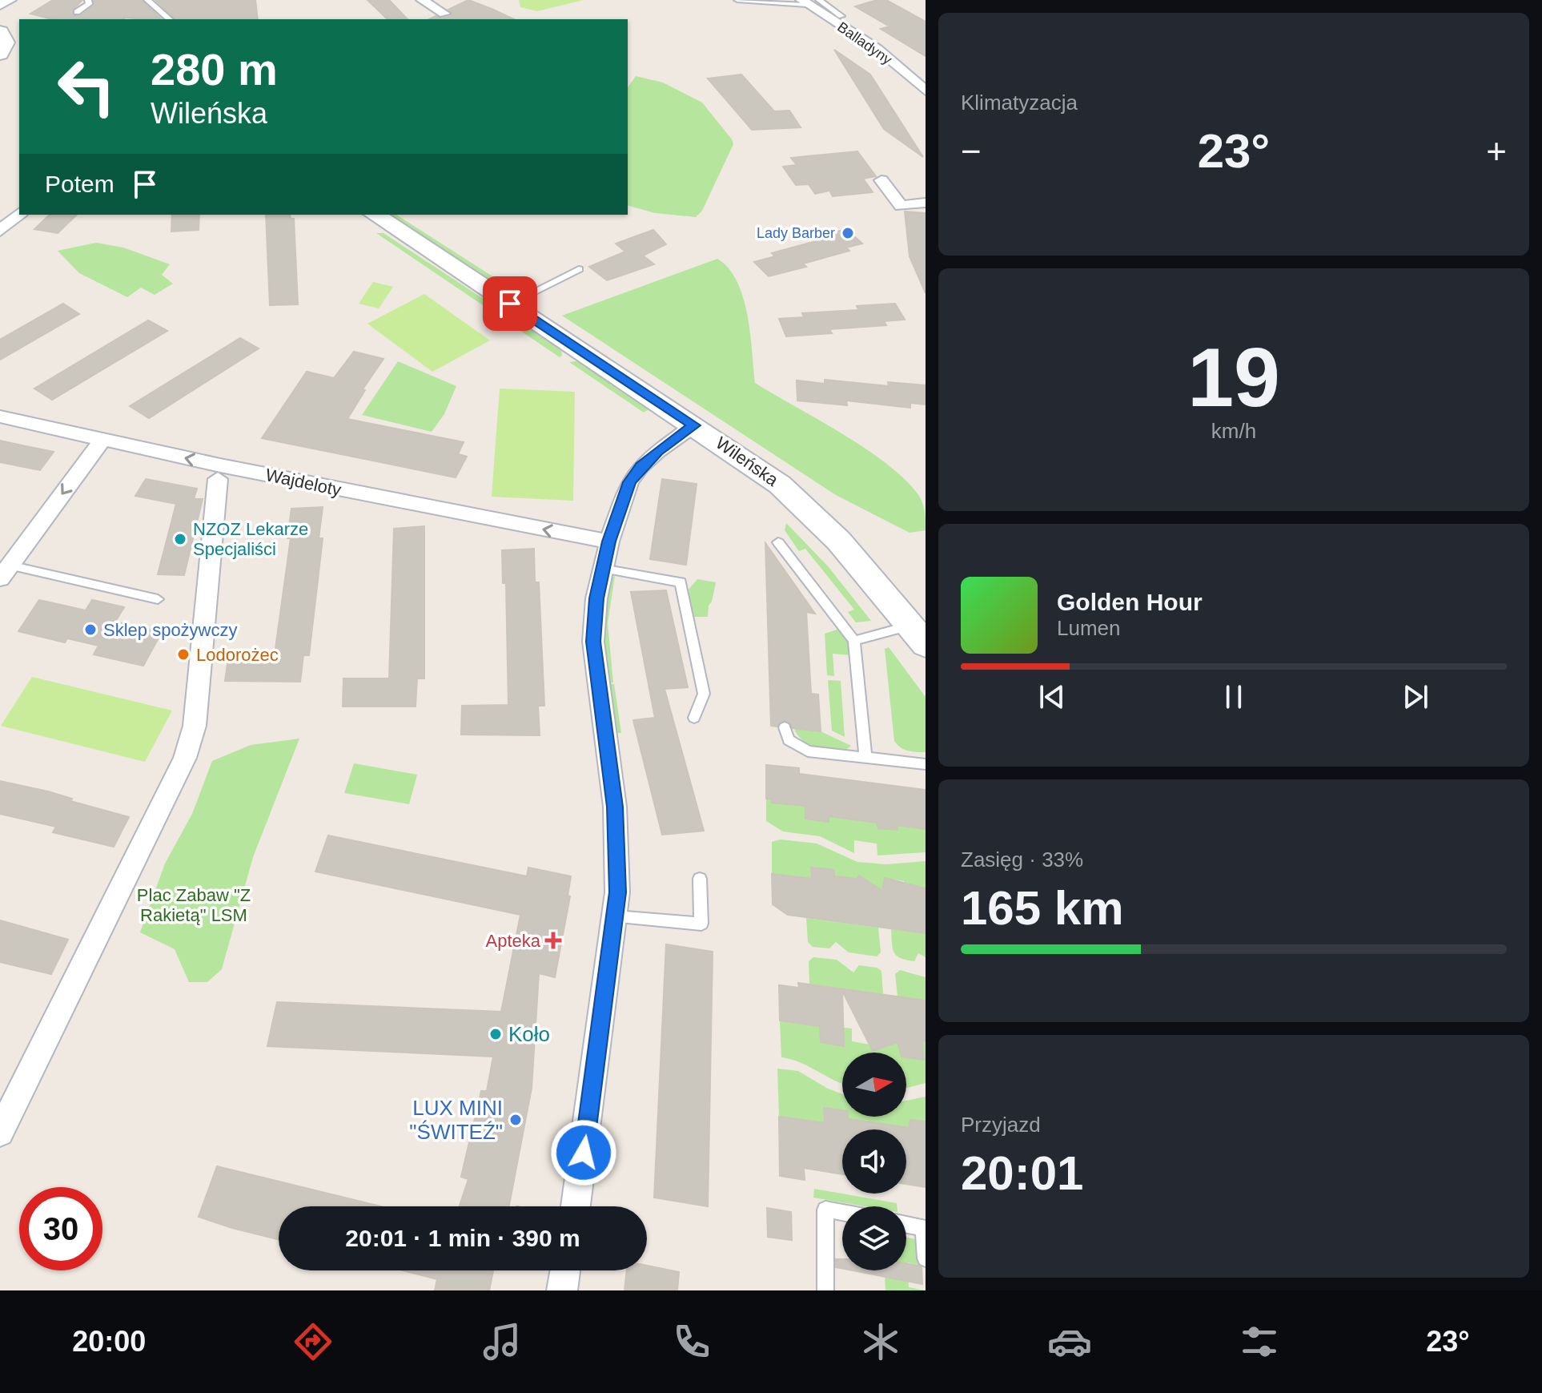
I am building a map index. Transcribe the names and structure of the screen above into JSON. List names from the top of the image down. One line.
{"streets":{"street":["Balladyny","Wileńska","Wajdeloty"]},"one_way":["Wajdeloty"],"parks":["Plac Zabaw \"Z Rakietą\" LSM"],"places":{"other":["Lady Barber","NZOZ Lekarze Specjaliści","Sklep spożywczy","Lodorożec","Koło","LUX MINI \"ŚWITEŹ\""],"health":["Apteka"]},"north":"right","page":{"tile":["Klimatyzacja",["19","km/h"],["Zasięg · 33%","165 km"],["Przyjazd","20:01"]],"turn":["280 m","Wileńska"],"heat":["−","23°","+"],"then":"Potem","song":["Golden Hour","Lumen"],"limit":"30","trip":"20:01 · 1 min · 390 m","tabs":["20:00","23°"]}}
